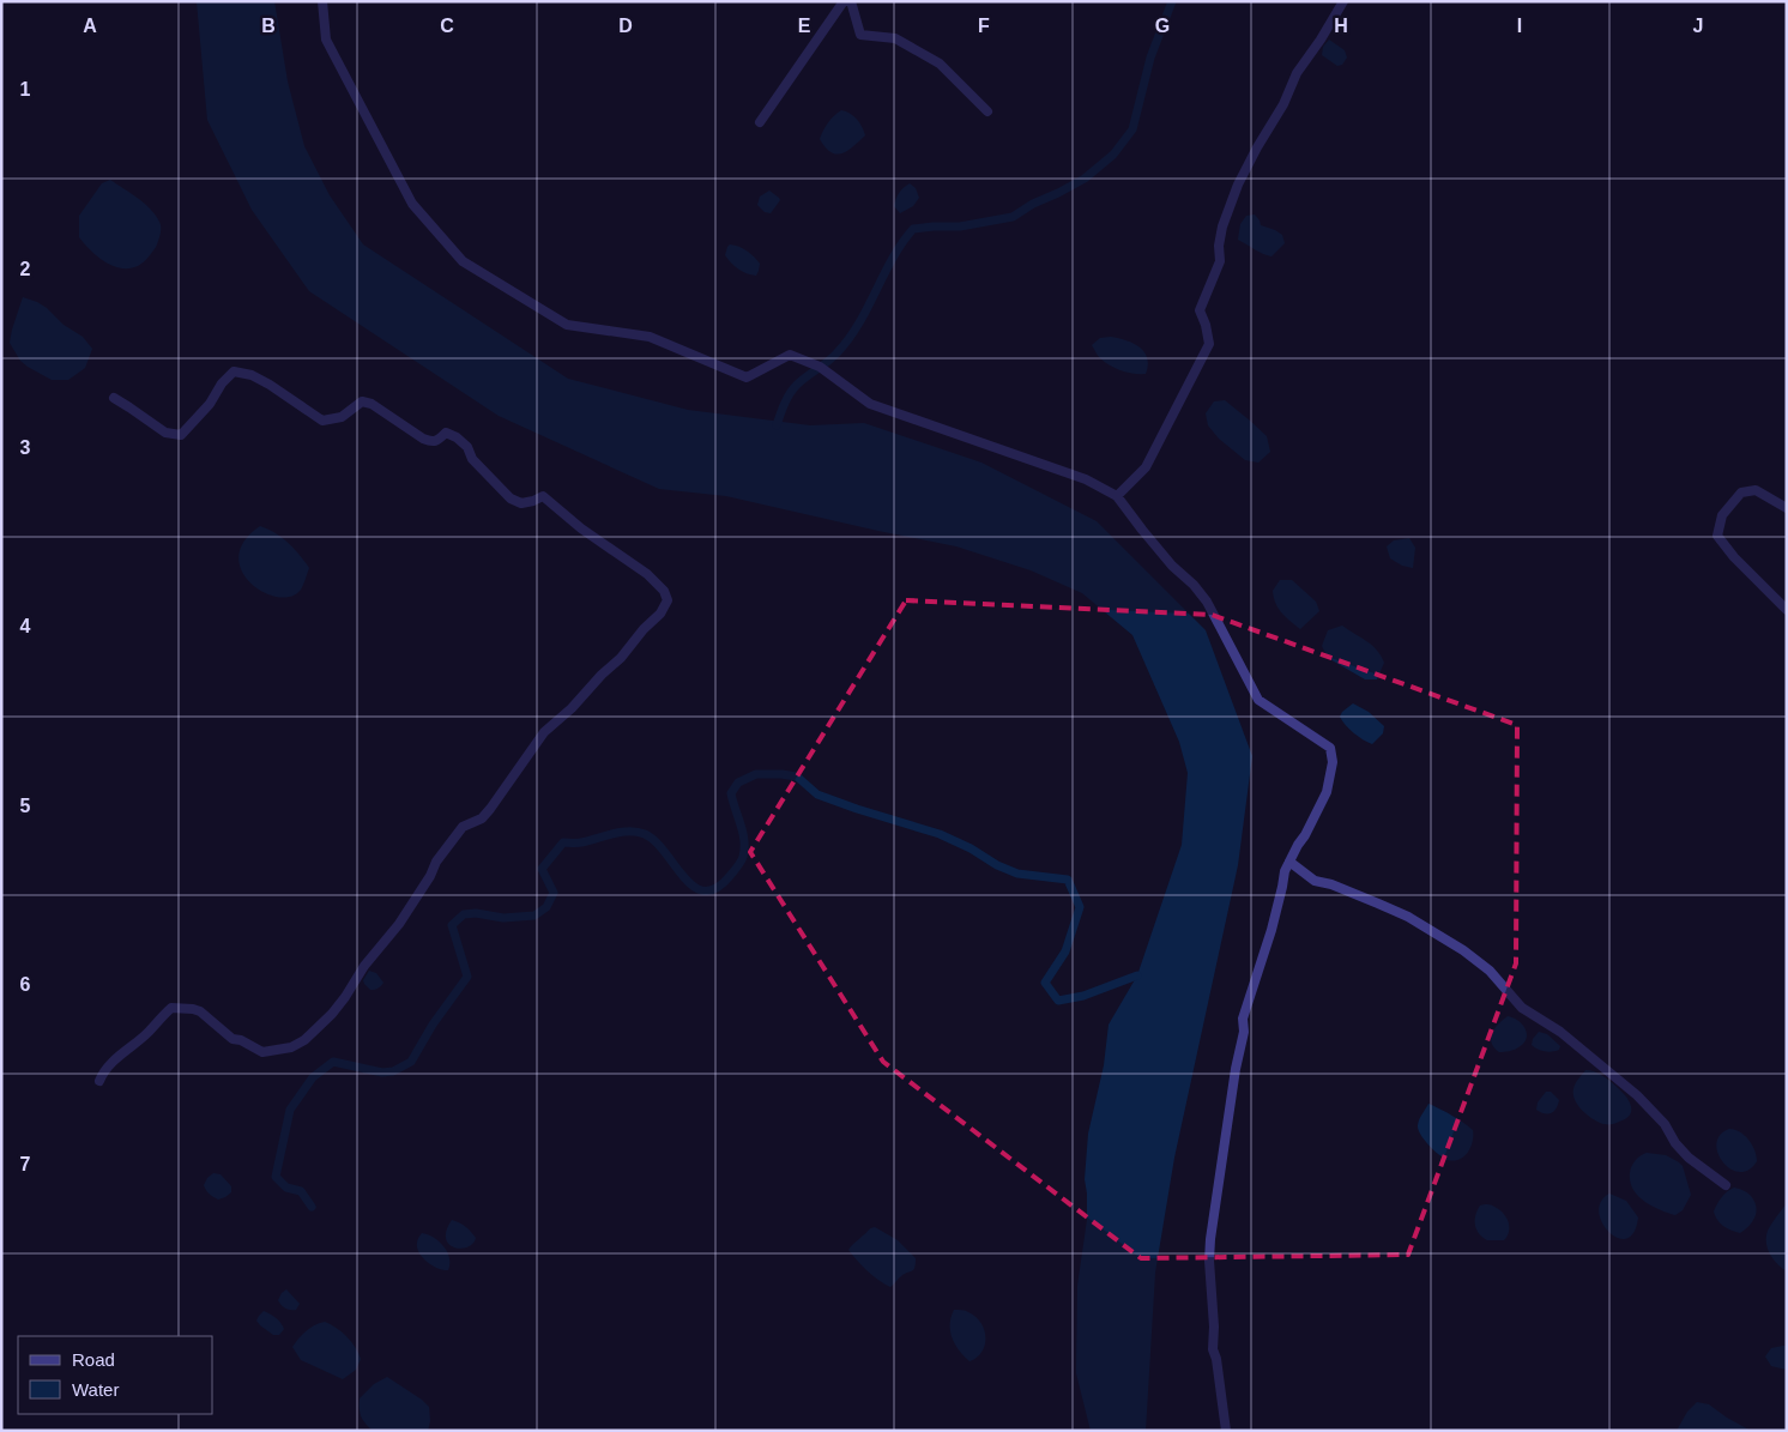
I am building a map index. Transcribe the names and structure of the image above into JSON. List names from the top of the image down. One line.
{"legend":["Road","Water"],"grid":{"columns":["A","B","C","D","E","F","G","H","I","J"],"rows":["1","2","3","4","5","6","7"]}}
